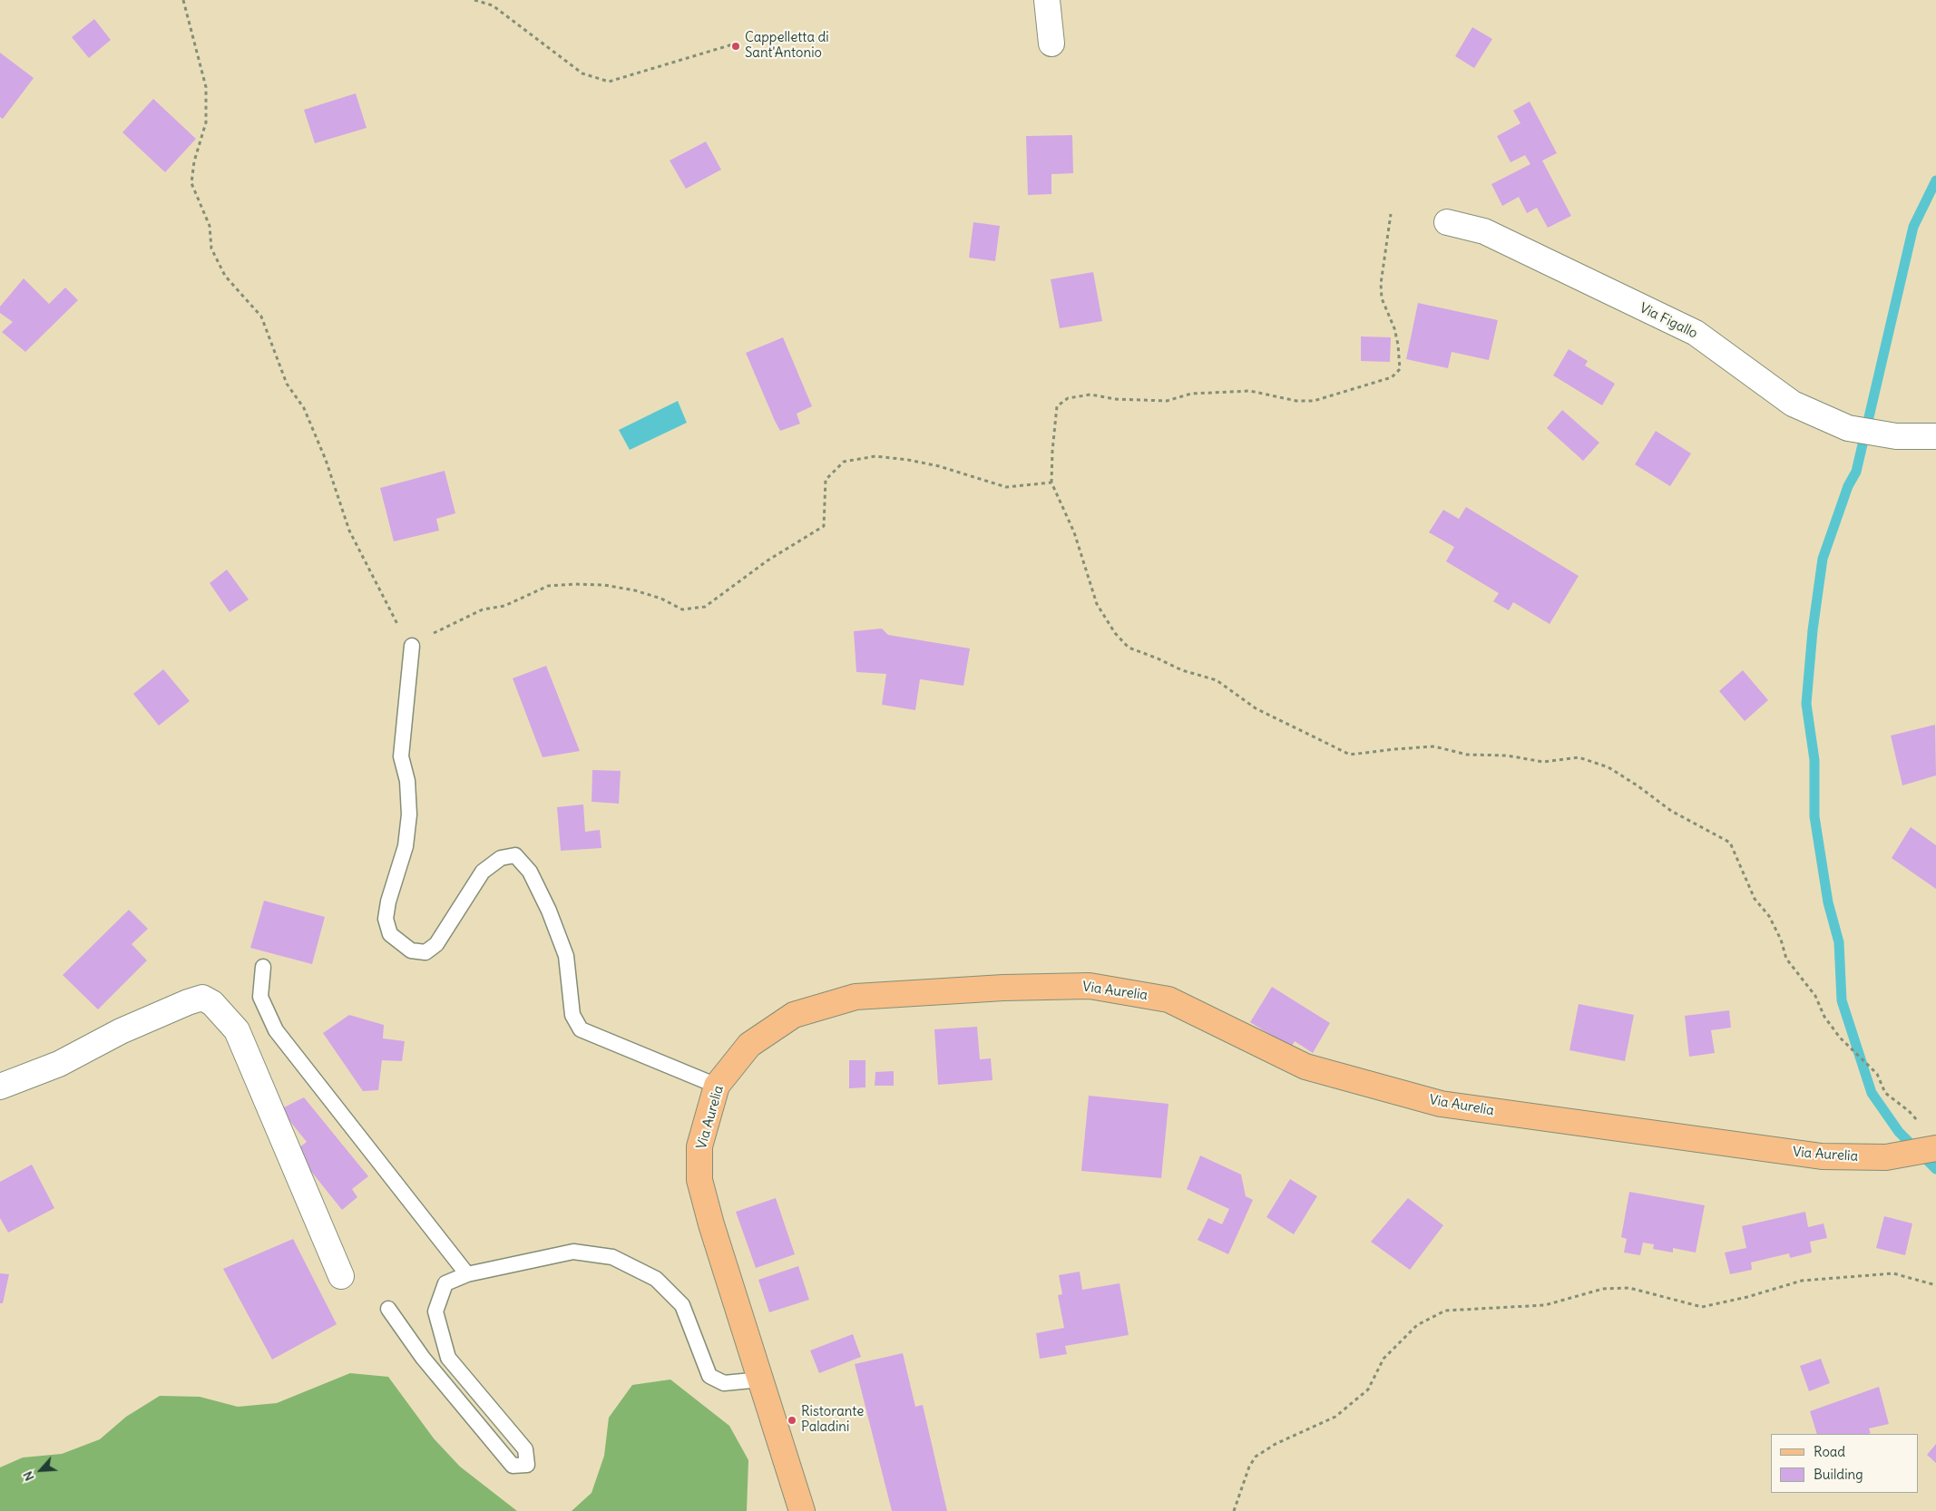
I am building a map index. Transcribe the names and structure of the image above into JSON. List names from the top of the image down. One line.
{"streets":{"main road":["Via Aurelia"],"street":["Via Figallo"]},"places":["Cappelletta di Sant'Antonio","Ristorante Paladini"],"legend":["Road","Building"],"north":"bottom left"}
